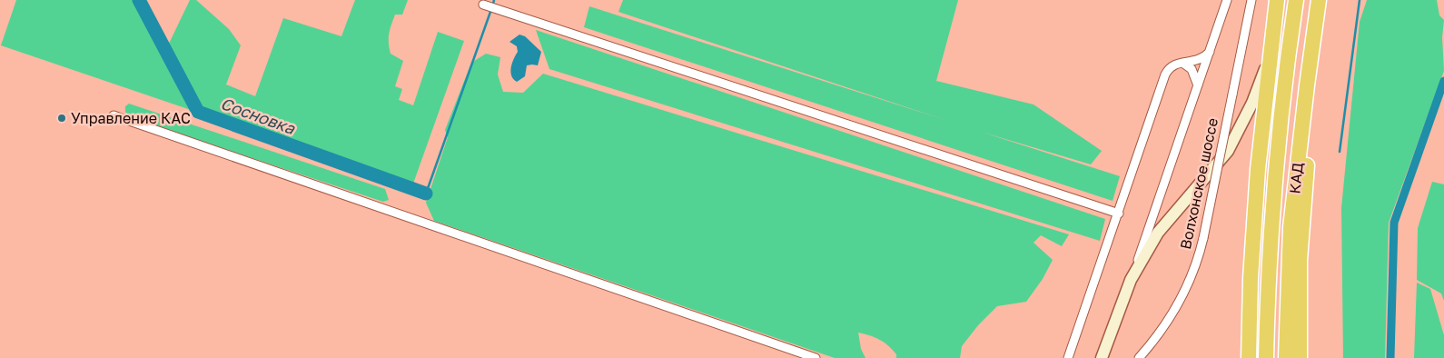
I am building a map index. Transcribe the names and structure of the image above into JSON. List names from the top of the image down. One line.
{"streets":{"highway":["КАД"],"main road":["Волхонское шоссе"]},"water":["Сосновка"],"places":["Управление КАС"]}
